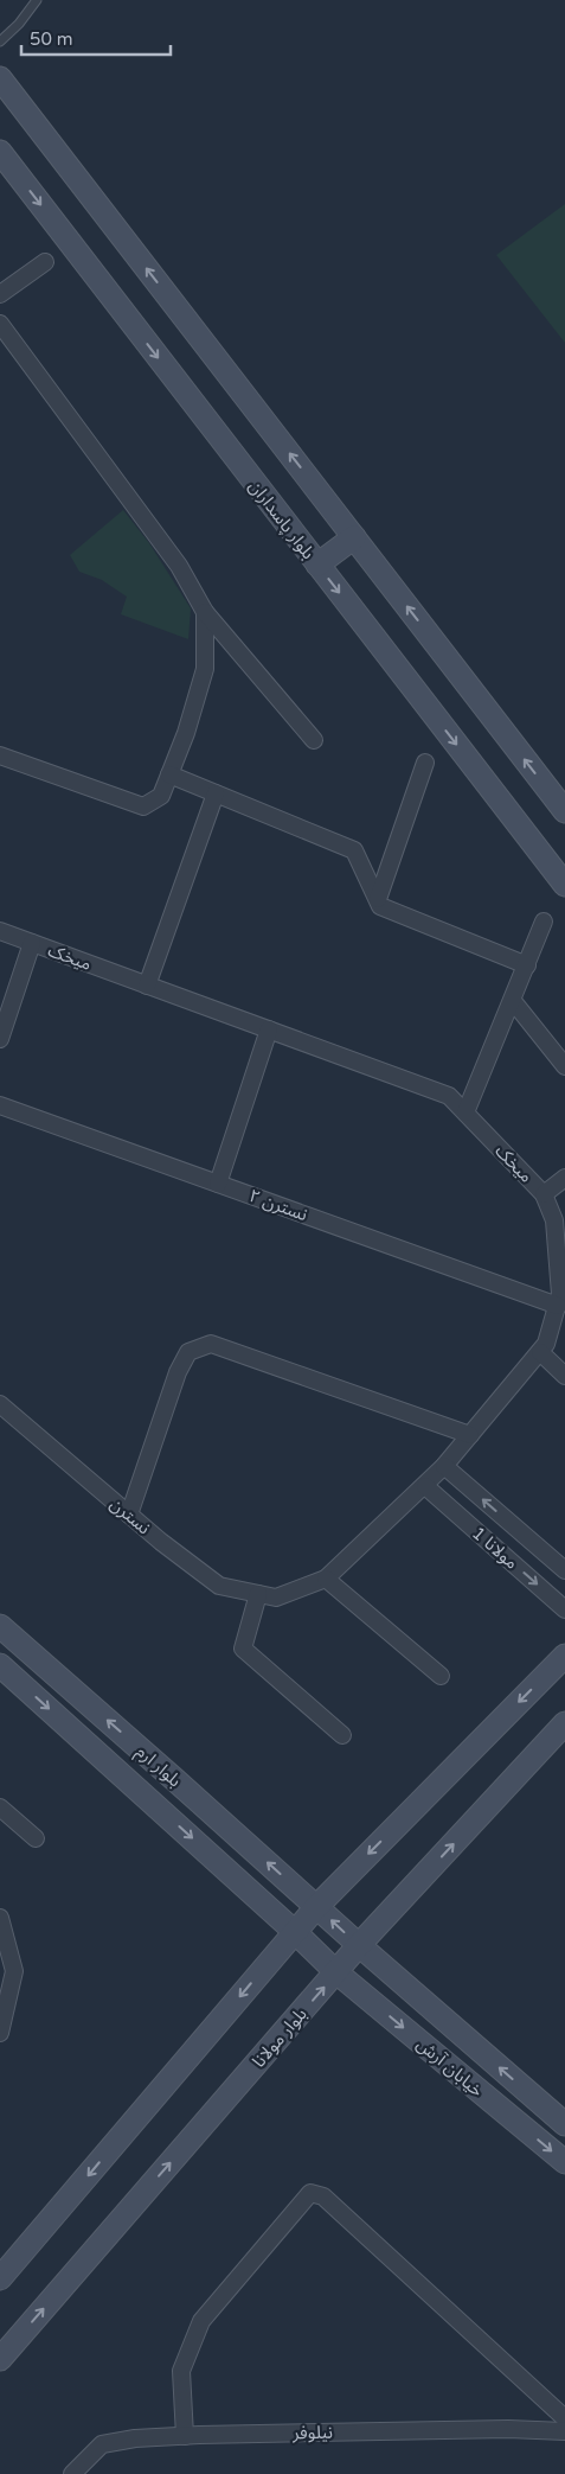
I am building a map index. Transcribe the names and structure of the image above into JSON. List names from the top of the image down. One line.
{"streets":{"main road":["بلوار پاسداران","بلوار ارم","بلوار مولانا","خیابان آرش"],"street":["میخک","نسترن ۲","نسترن","مولانا 1","نیلوفر"]},"crossings":[["میخک","نسترن ۲"],["میخک","نسترن"],["میخک","مولانا 1"],["بلوار ارم","بلوار مولانا"],["بلوار ارم","خیابان آرش"],["بلوار مولانا","خیابان آرش"]],"scale_bar":"50 m"}
